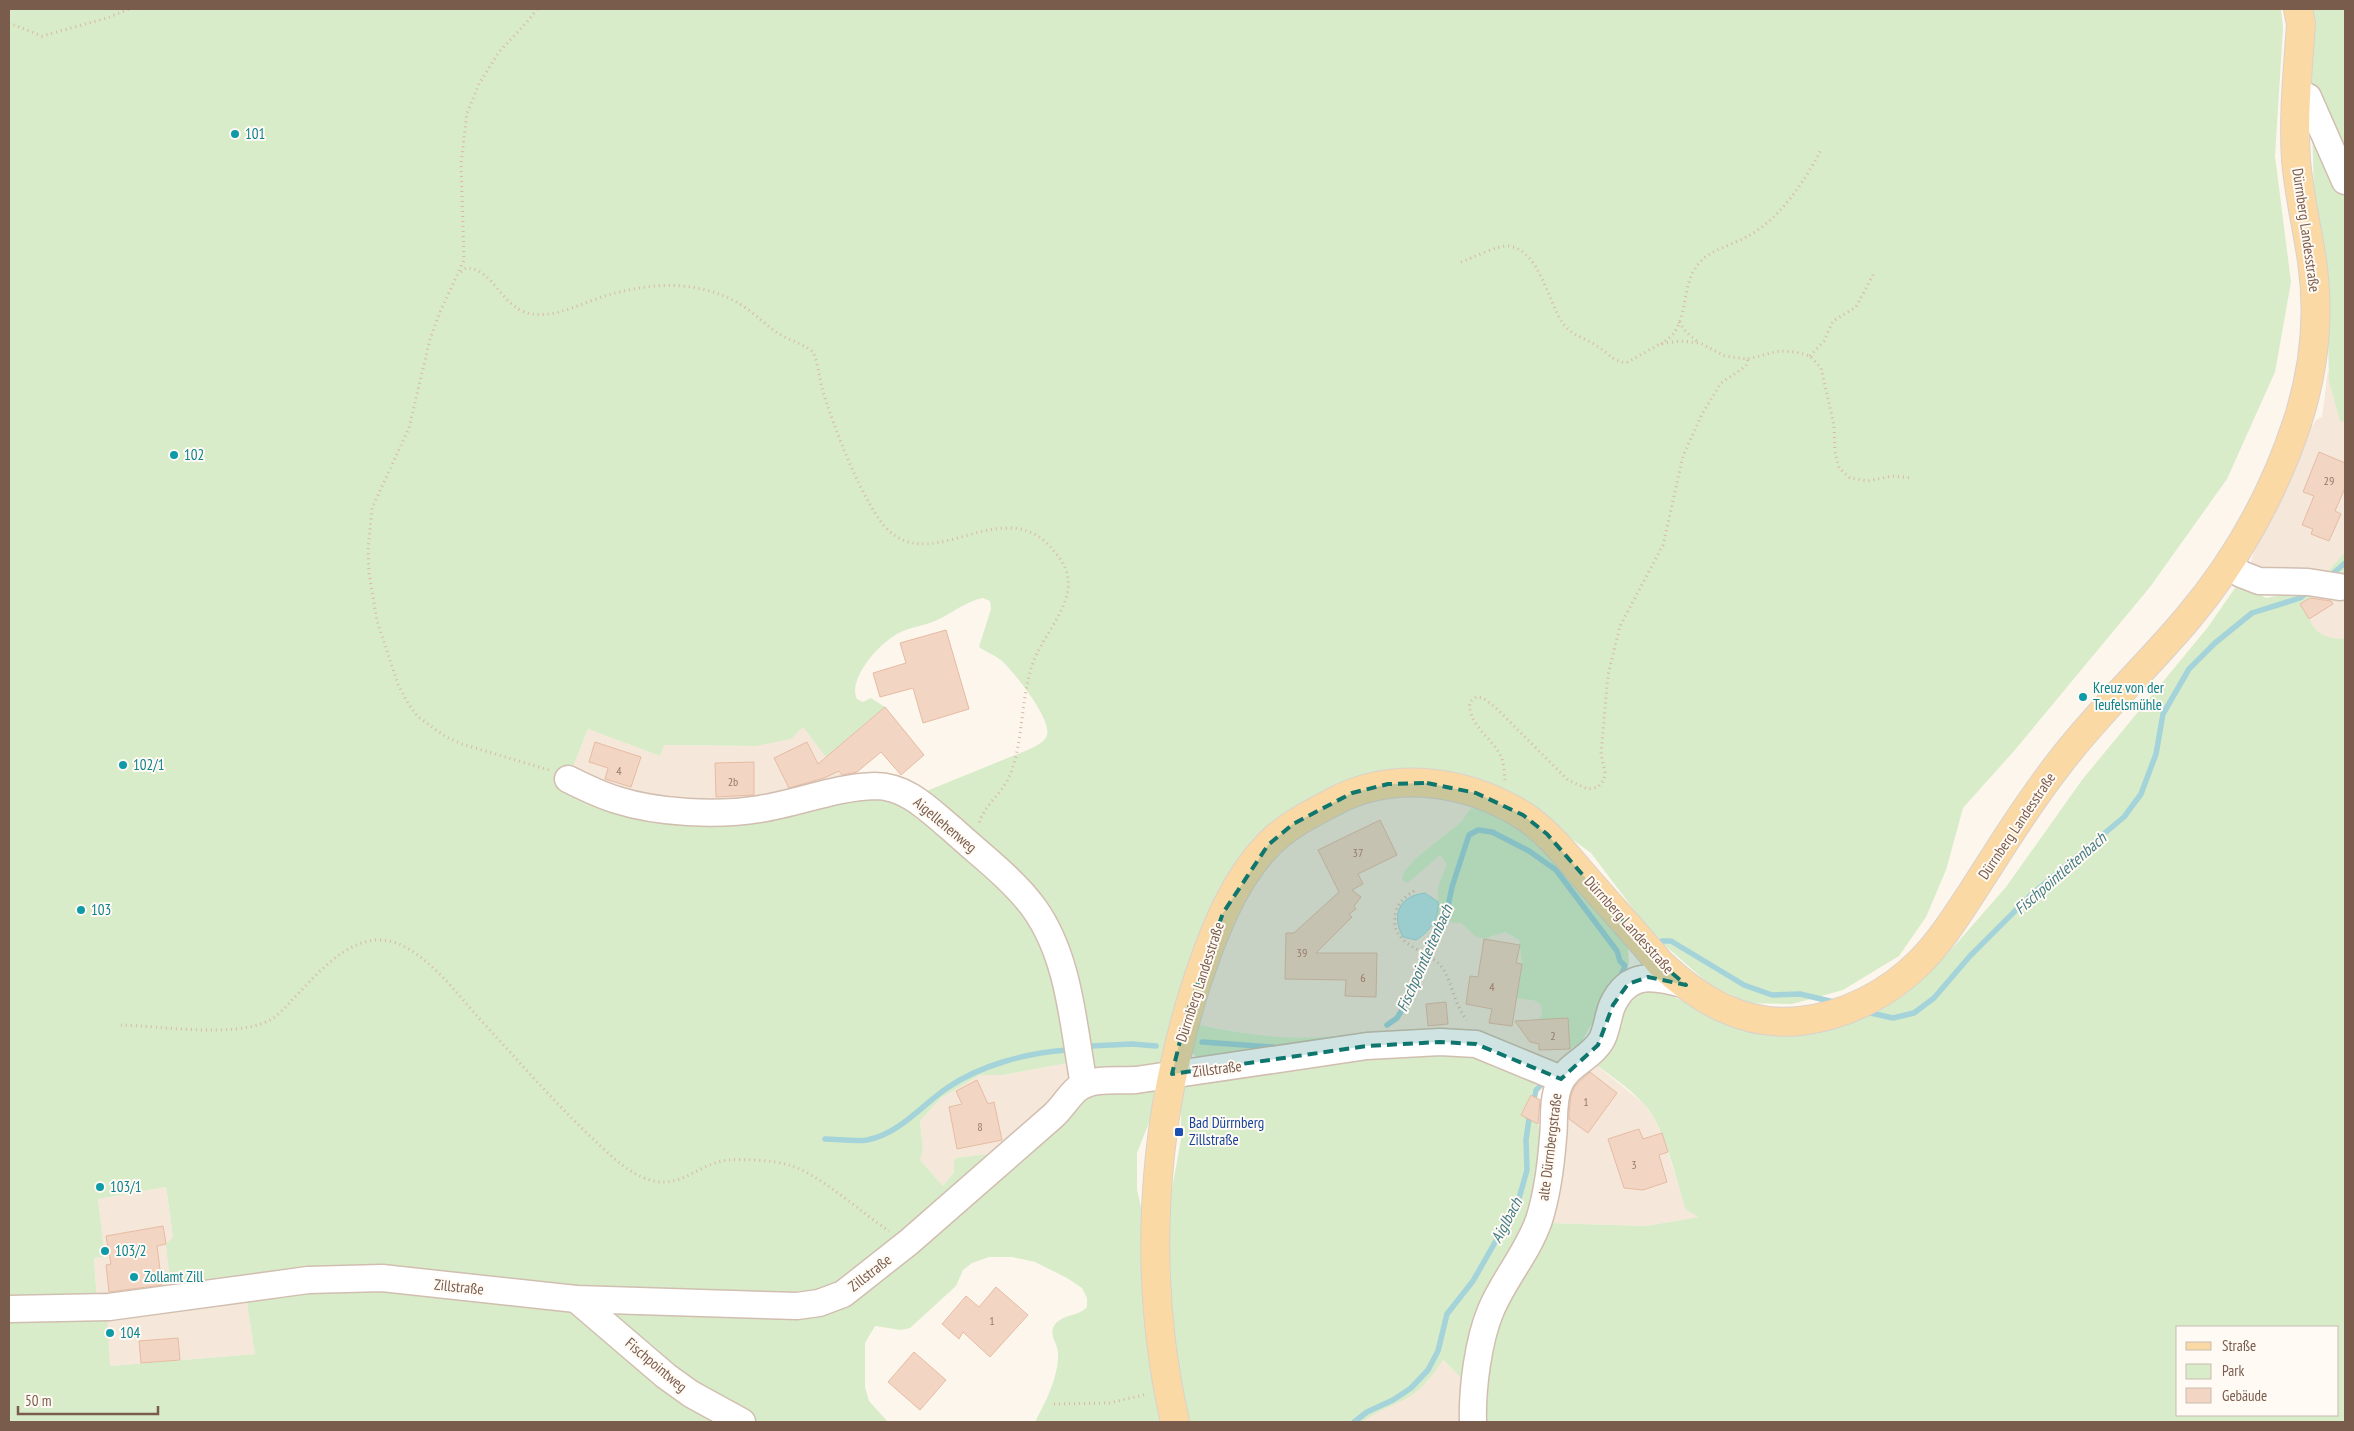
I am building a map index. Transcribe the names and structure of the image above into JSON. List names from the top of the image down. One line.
{"streets":{"main road":["Dürrnberg Landesstraße"],"street":["Aigellehenweg","Zillstraße","alte Dürrnbergstraße","Fischpointweg"]},"crossings":[["Dürrnberg Landesstraße","Zillstraße"],["Aigellehenweg","Zillstraße"],["Zillstraße","alte Dürrnbergstraße"],["Zillstraße","Fischpointweg"]],"water":["Fischpointleitenbach","Aiglbach"],"places":{"other":["101","102","Kreuz von der Teufelsmühle","102/1","103","103/1","103/2","Zollamt Zill","104"],"transit":["Bad Dürrnberg Zillstraße"]},"house_numbers":["29","4","2b","37","39","6","4","2","1","8","3","1"],"legend":["Straße","Park","Gebäude"],"scale_bar":"50 m"}
